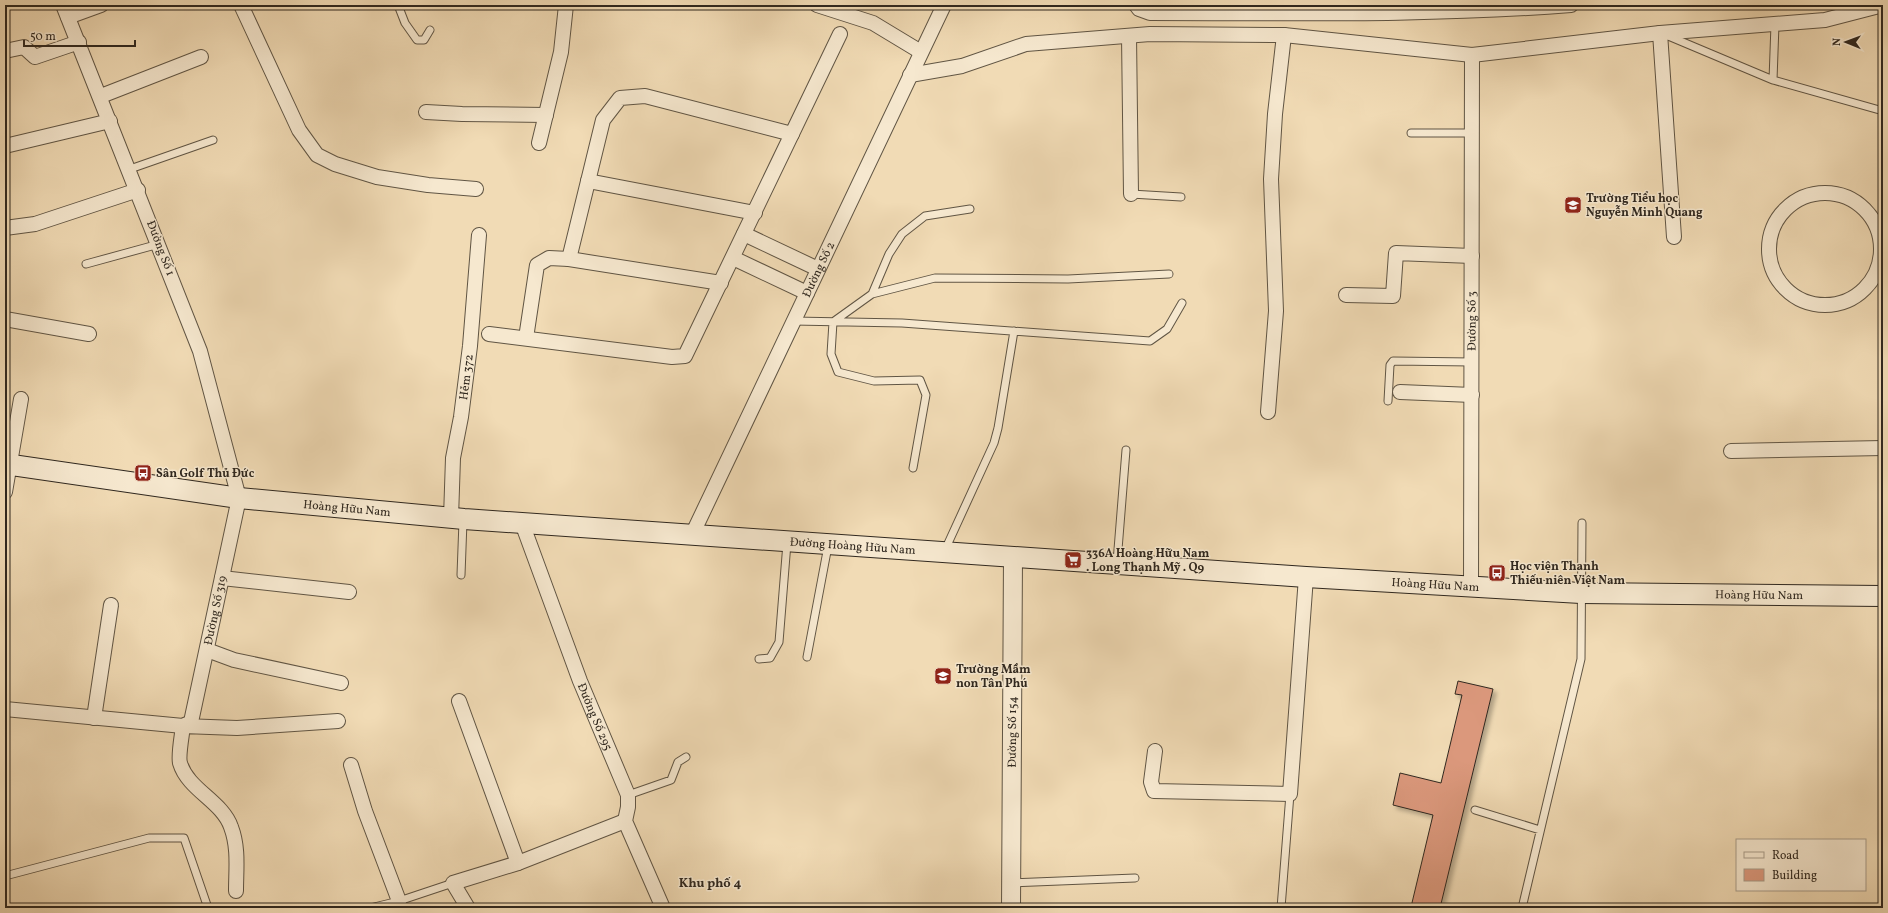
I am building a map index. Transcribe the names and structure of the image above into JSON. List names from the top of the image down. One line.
{"streets":{"main road":["Hoàng Hữu Nam","Đường Hoàng Hữu Nam"],"street":["Đường Số 1","Đường Số 2","Đường Số 3","Hẻm 372","Đường Số 319","Đường Số 295","Đường Số 154"]},"crossings":[["Đường Số 1","Hoàng Hữu Nam"],["Đường Số 1","Đường Số 319"],["Đường Số 2","Hoàng Hữu Nam"],["Đường Số 2","Đường Hoàng Hữu Nam"],["Đường Số 3","Hoàng Hữu Nam"],["Hẻm 372","Hoàng Hữu Nam"],["Hoàng Hữu Nam","Đường Hoàng Hữu Nam"],["Hoàng Hữu Nam","Đường Số 319"],["Hoàng Hữu Nam","Đường Số 295"],["Hoàng Hữu Nam","Đường Số 154"],["Đường Hoàng Hữu Nam","Đường Số 154"]],"districts":["Khu phố 4"],"places":{"school or university":["Trường Tiểu học Nguyễn Minh Quang","Trường Mầm non Tân Phú"],"bus stop":["Sân Golf Thủ Đức","Học viện Thanh Thiếu niên Việt Nam"],"supermarket":["336A Hoàng Hữu Nam . Long Thạnh Mỹ . Q9"]},"legend":["Road","Building"],"scale_bar":"50 m","north":"left"}
